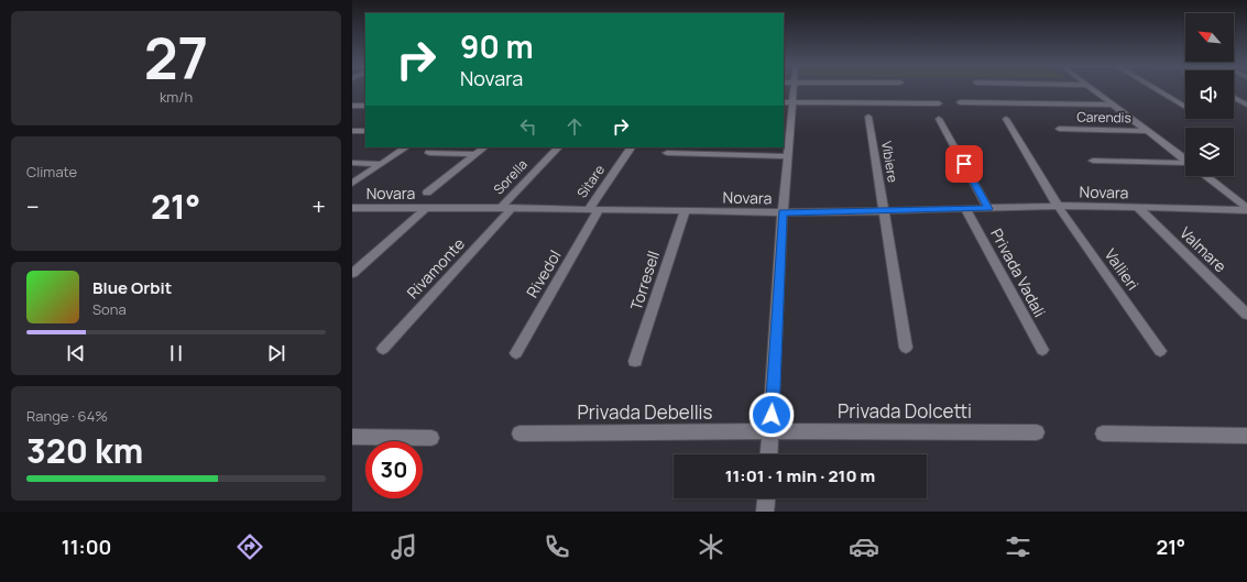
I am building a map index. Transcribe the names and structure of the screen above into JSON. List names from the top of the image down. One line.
{"streets":{"street":["Carendis","Vibiere","Sorella","Sitare","Novara","Valmare","Rivamonte","Vallieri","Privada Vadali","Rivedol","Torresell","Privada Dolcetti","Privada Debellis"]},"crossings":[["Vibiere","Novara"],["Sorella","Novara"],["Sorella","Rivamonte"],["Sitare","Novara"],["Sitare","Rivedol"],["Novara","Valmare"],["Novara","Rivamonte"],["Novara","Vallieri"],["Novara","Privada Vadali"],["Novara","Rivedol"],["Novara","Torresell"],["Privada Dolcetti","Privada Debellis"]],"north":"top left","page":{"tile":[["27","km/h"],"Climate",["Range · 64%","320 km"]],"turn":["90 m","Novara"],"heat":["−","21°","+"],"song":["Blue Orbit","Sona"],"limit":"30","trip":"11:01 · 1 min · 210 m","tabs":["11:00","21°"]}}
